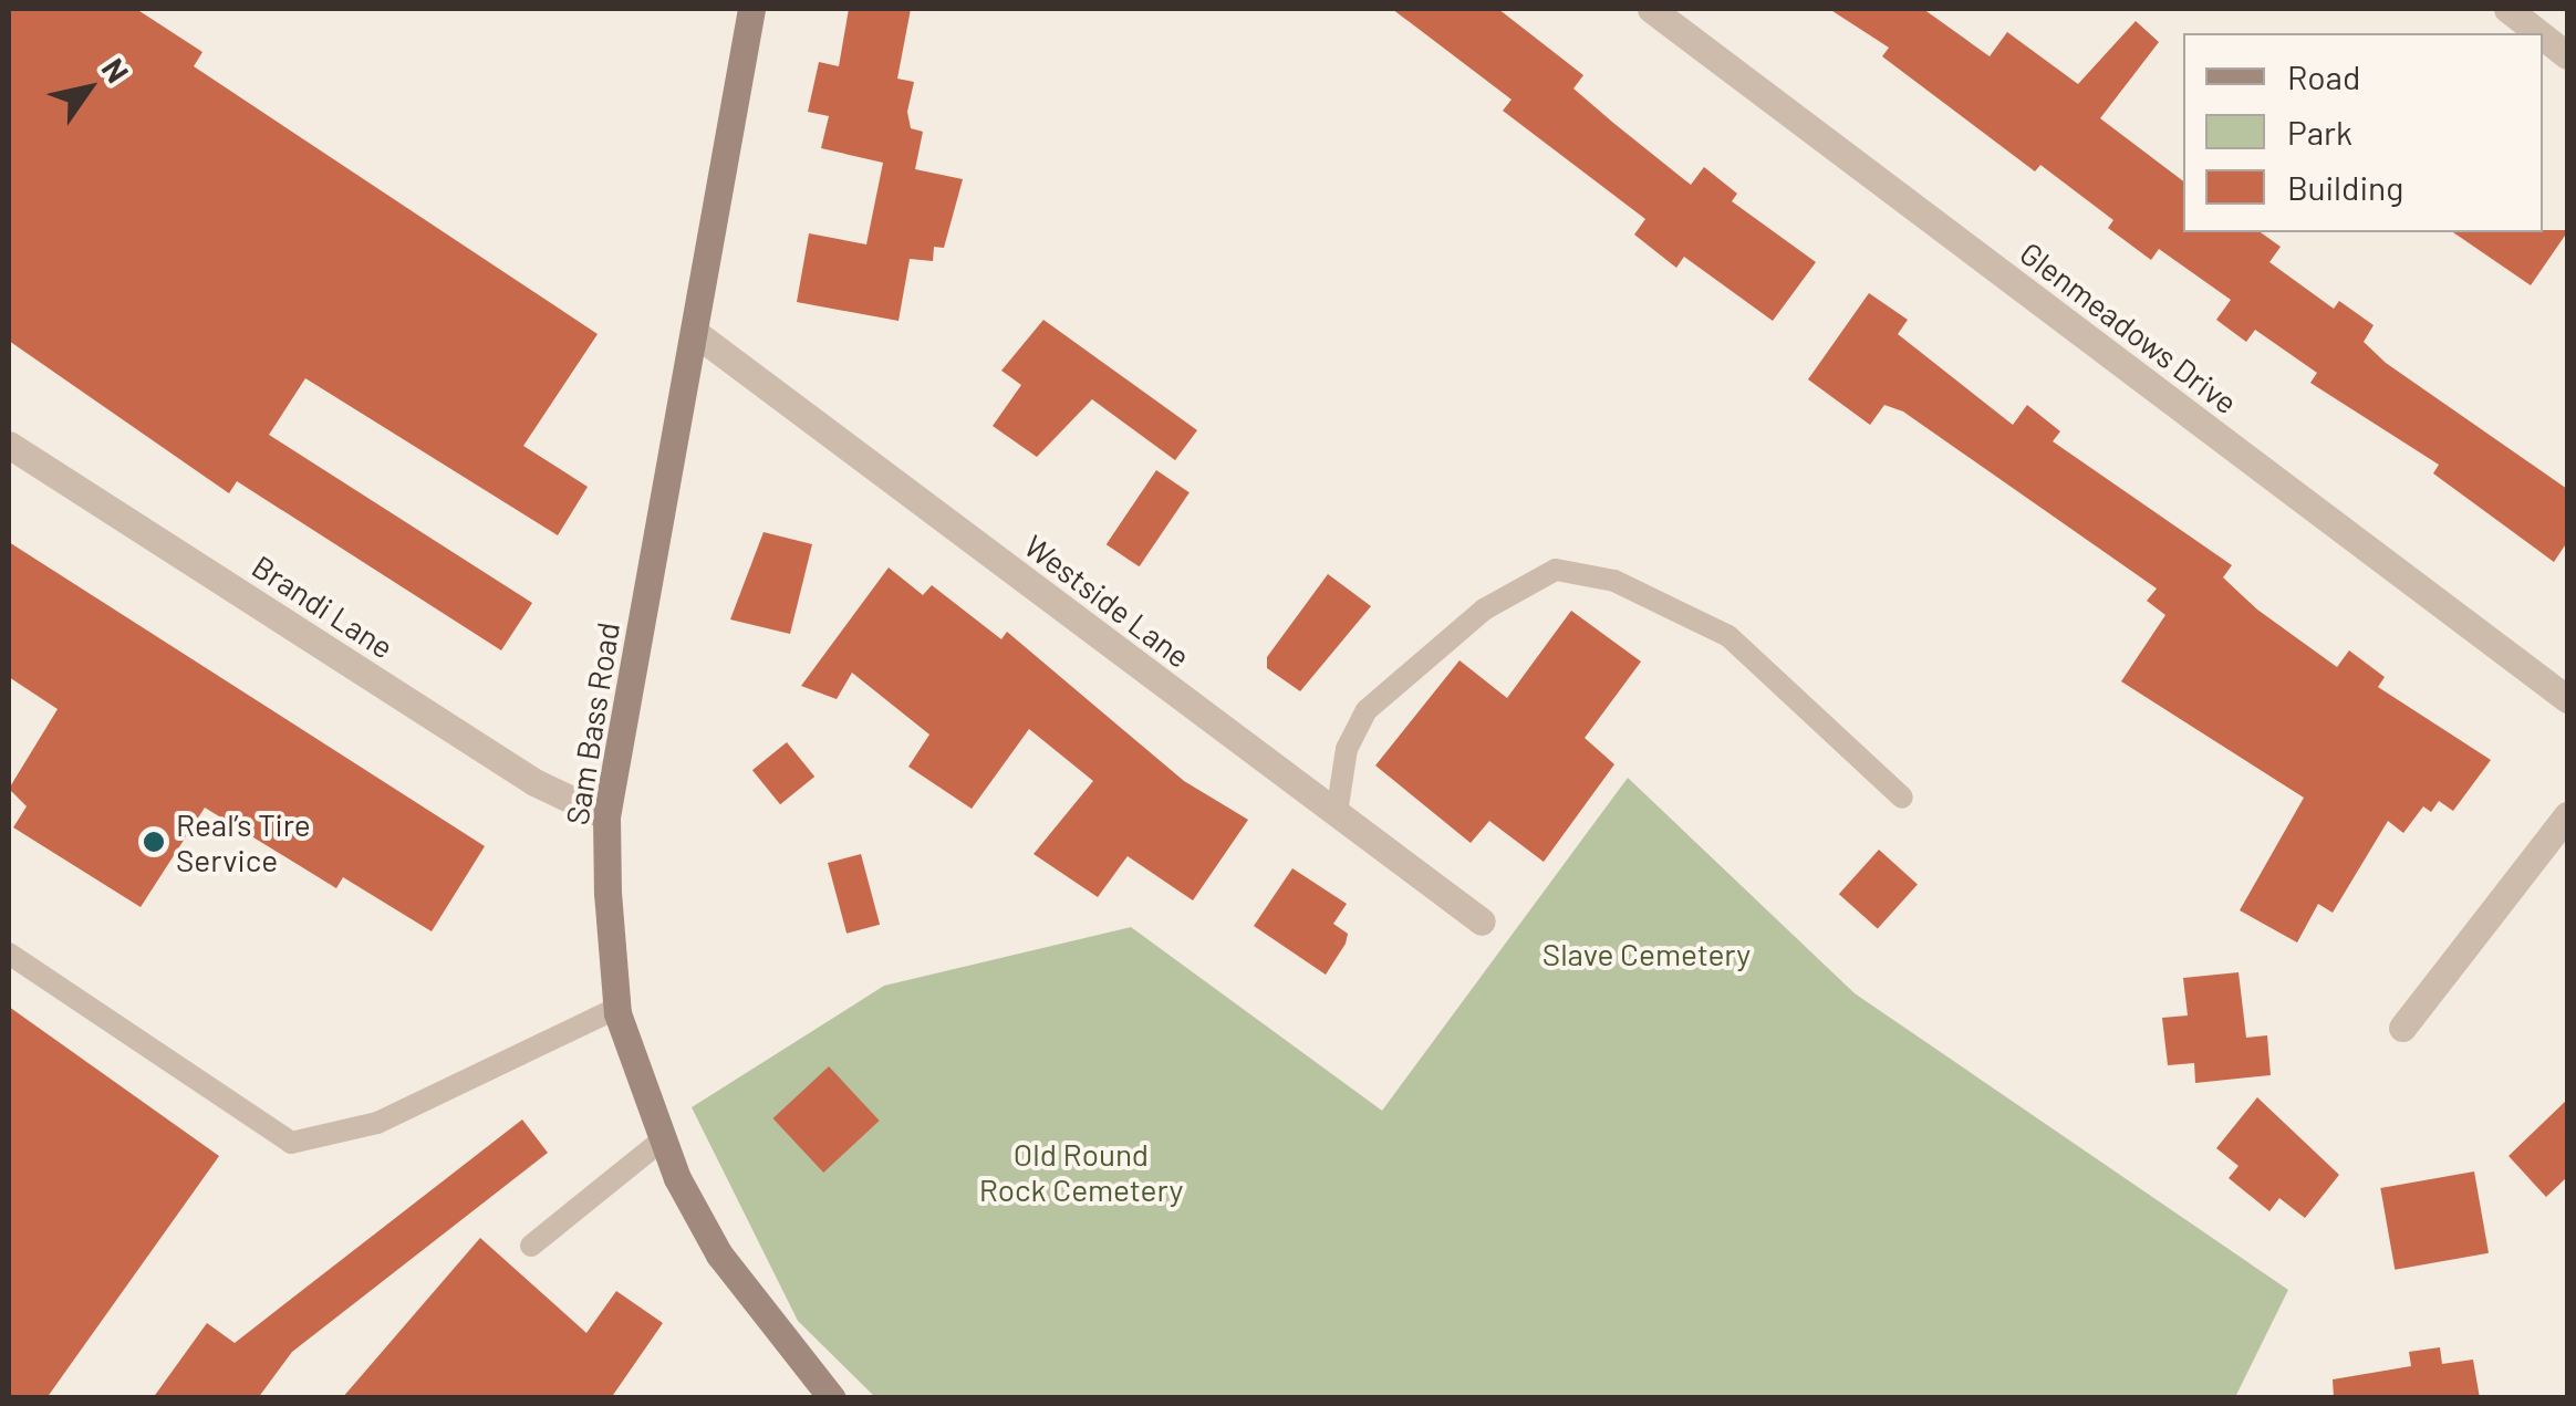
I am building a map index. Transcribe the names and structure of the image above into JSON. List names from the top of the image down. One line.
{"streets":{"main road":["Sam Bass Road"],"street":["Glenmeadows Drive","Westside Lane","Brandi Lane"]},"crossings":[["Westside Lane","Sam Bass Road"],["Brandi Lane","Sam Bass Road"]],"parks":["Slave Cemetery","Old Round Rock Cemetery"],"places":["Real’s Tire Service"],"legend":["Road","Park","Building"],"north":"top right"}
